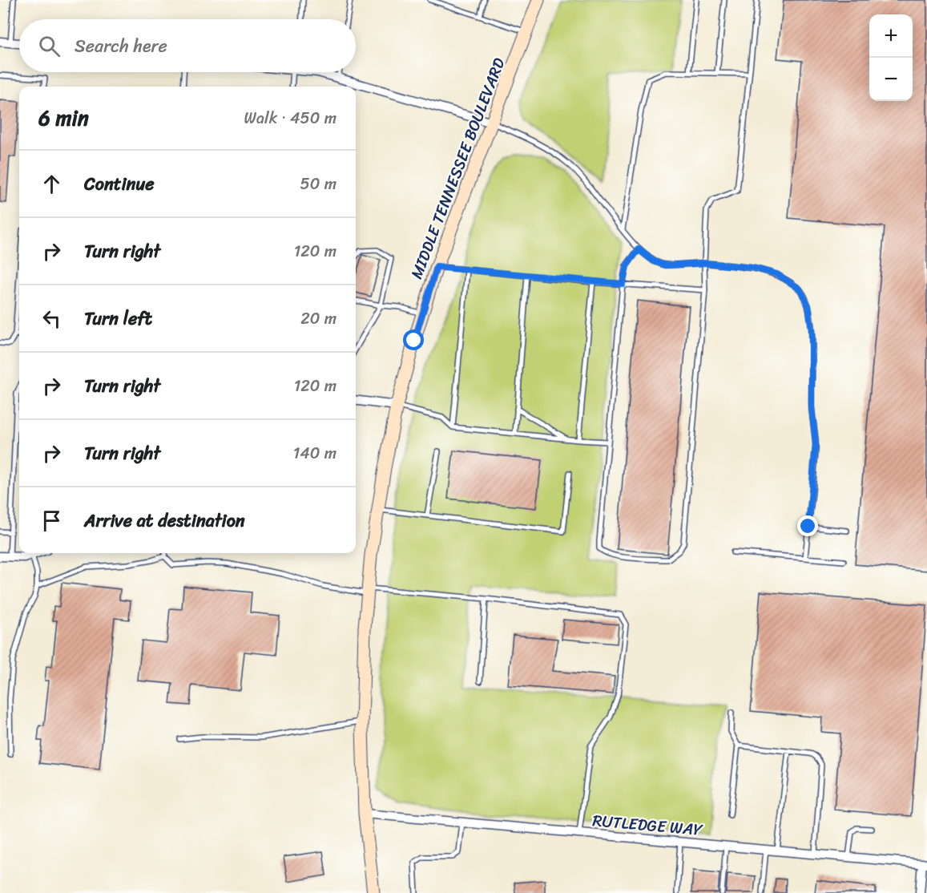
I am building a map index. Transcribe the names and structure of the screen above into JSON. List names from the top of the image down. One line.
{"streets":{"main road":["MIDDLE TENNESSEE BOULEVARD"],"street":["RUTLEDGE WAY"]},"crossings":[["MIDDLE TENNESSEE BOULEVARD","RUTLEDGE WAY"]],"page":{"map_buttons":["+","−"],"search":"Search here","heading":["6 min","Walk · 450 m"],"list":[["Continue","50 m"],["Turn right","120 m"],["Turn left","20 m"],["Turn right","120 m"],["Turn right","140 m"],"Arrive at destination"]}}
